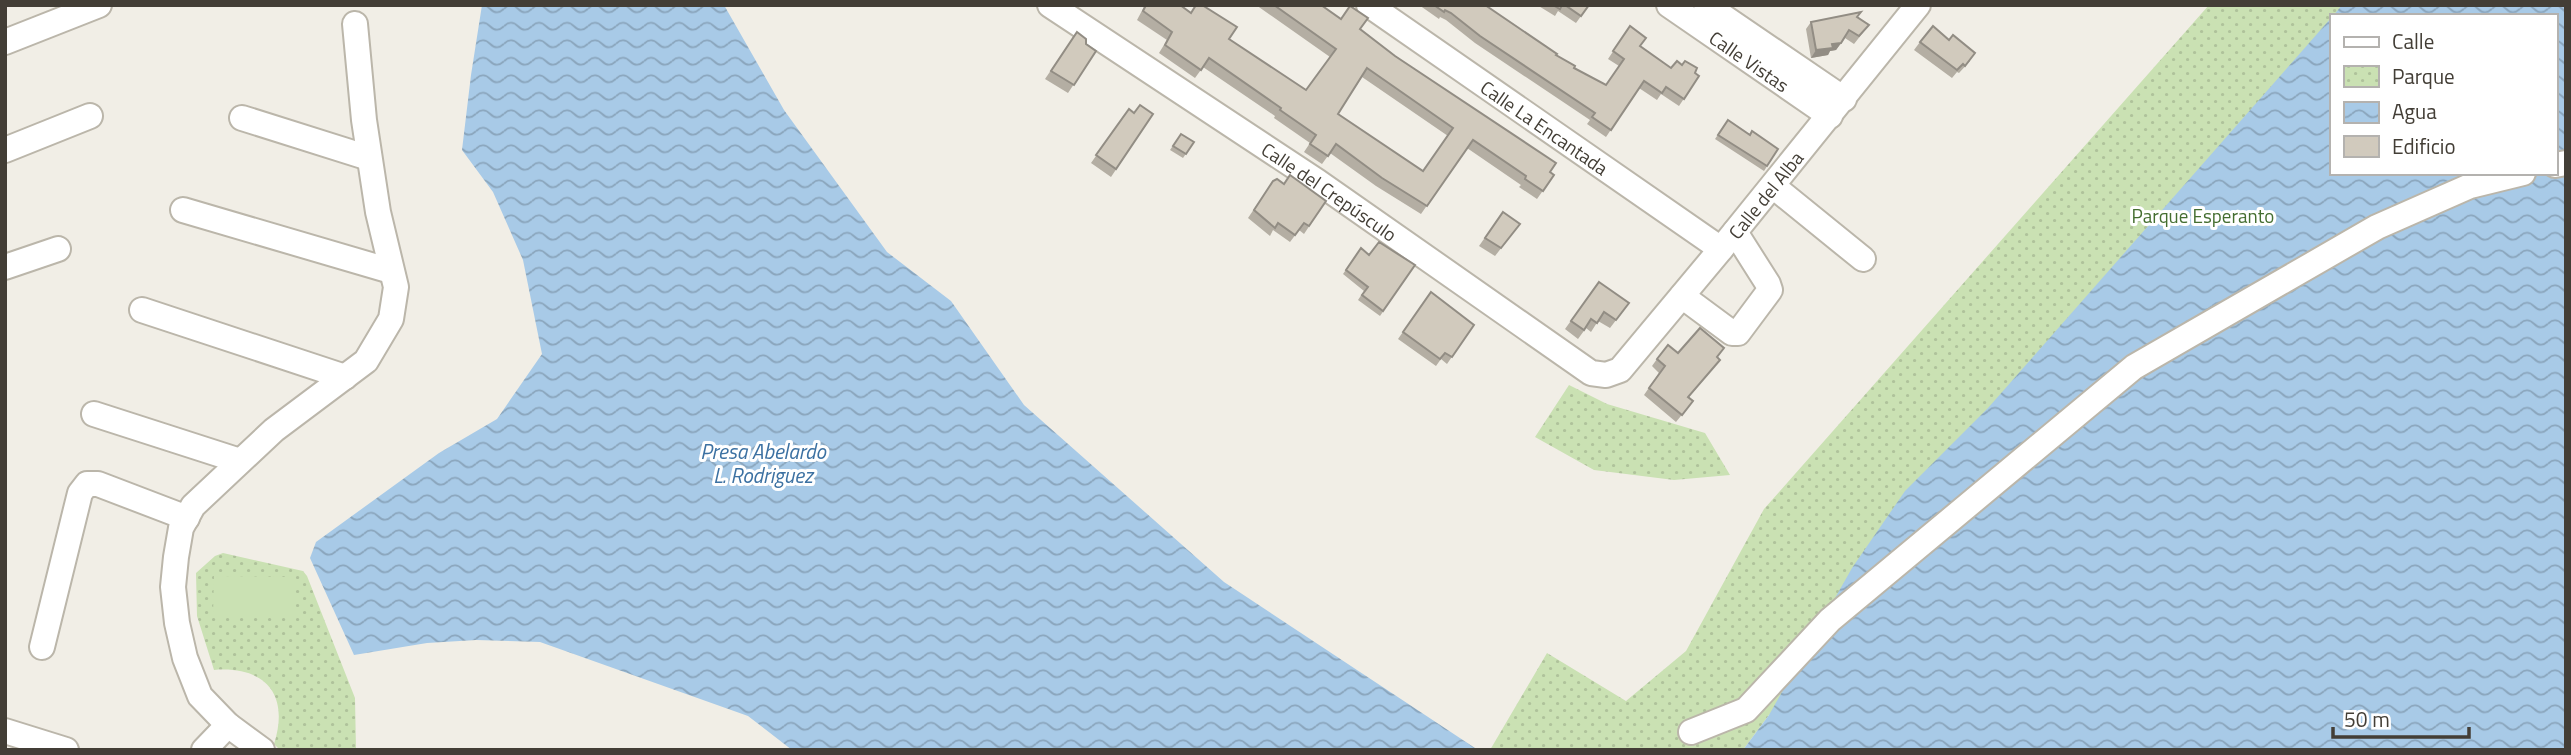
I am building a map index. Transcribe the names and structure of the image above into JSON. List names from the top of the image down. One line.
{"streets":{"street":["Calle Vistas","Calle La Encantada","Calle del Crepúsculo","Calle del Alba"]},"crossings":[["Calle Vistas","Calle del Alba"],["Calle La Encantada","Calle del Alba"],["Calle del Crepúsculo","Calle del Alba"]],"water":["Presa Abelardo L. Rodriguez"],"parks":["Parque Esperanto"],"legend":["Calle","Parque","Agua","Edificio"],"scale_bar":"50 m"}
